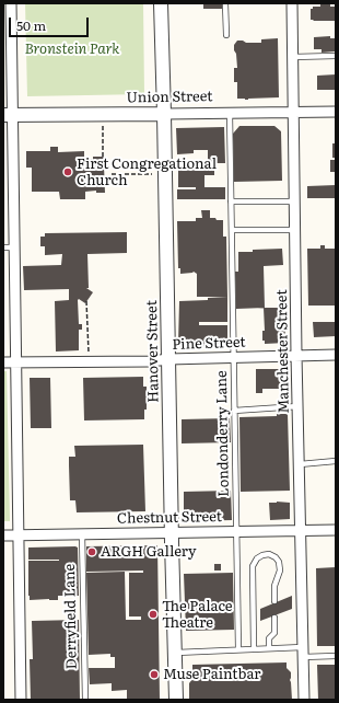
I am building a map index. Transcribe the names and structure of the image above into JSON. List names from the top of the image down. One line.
{"streets":{"street":["Union Street","Pine Street","Hanover Street","Manchester Street","Chestnut Street"],"lane":["Londonderry Lane","Derryfield Lane"]},"crossings":[["Union Street","Hanover Street"],["Union Street","Manchester Street"],["Union Street","Londonderry Lane"],["Pine Street","Hanover Street"],["Pine Street","Manchester Street"],["Pine Street","Londonderry Lane"],["Hanover Street","Chestnut Street"],["Manchester Street","Chestnut Street"],["Londonderry Lane","Chestnut Street"],["Chestnut Street","Derryfield Lane"]],"parks":["Bronstein Park"],"places":["First Congregational Church","ARGH Gallery","The Palace Theatre","Muse Paintbar"],"scale_bar":"50 m"}
